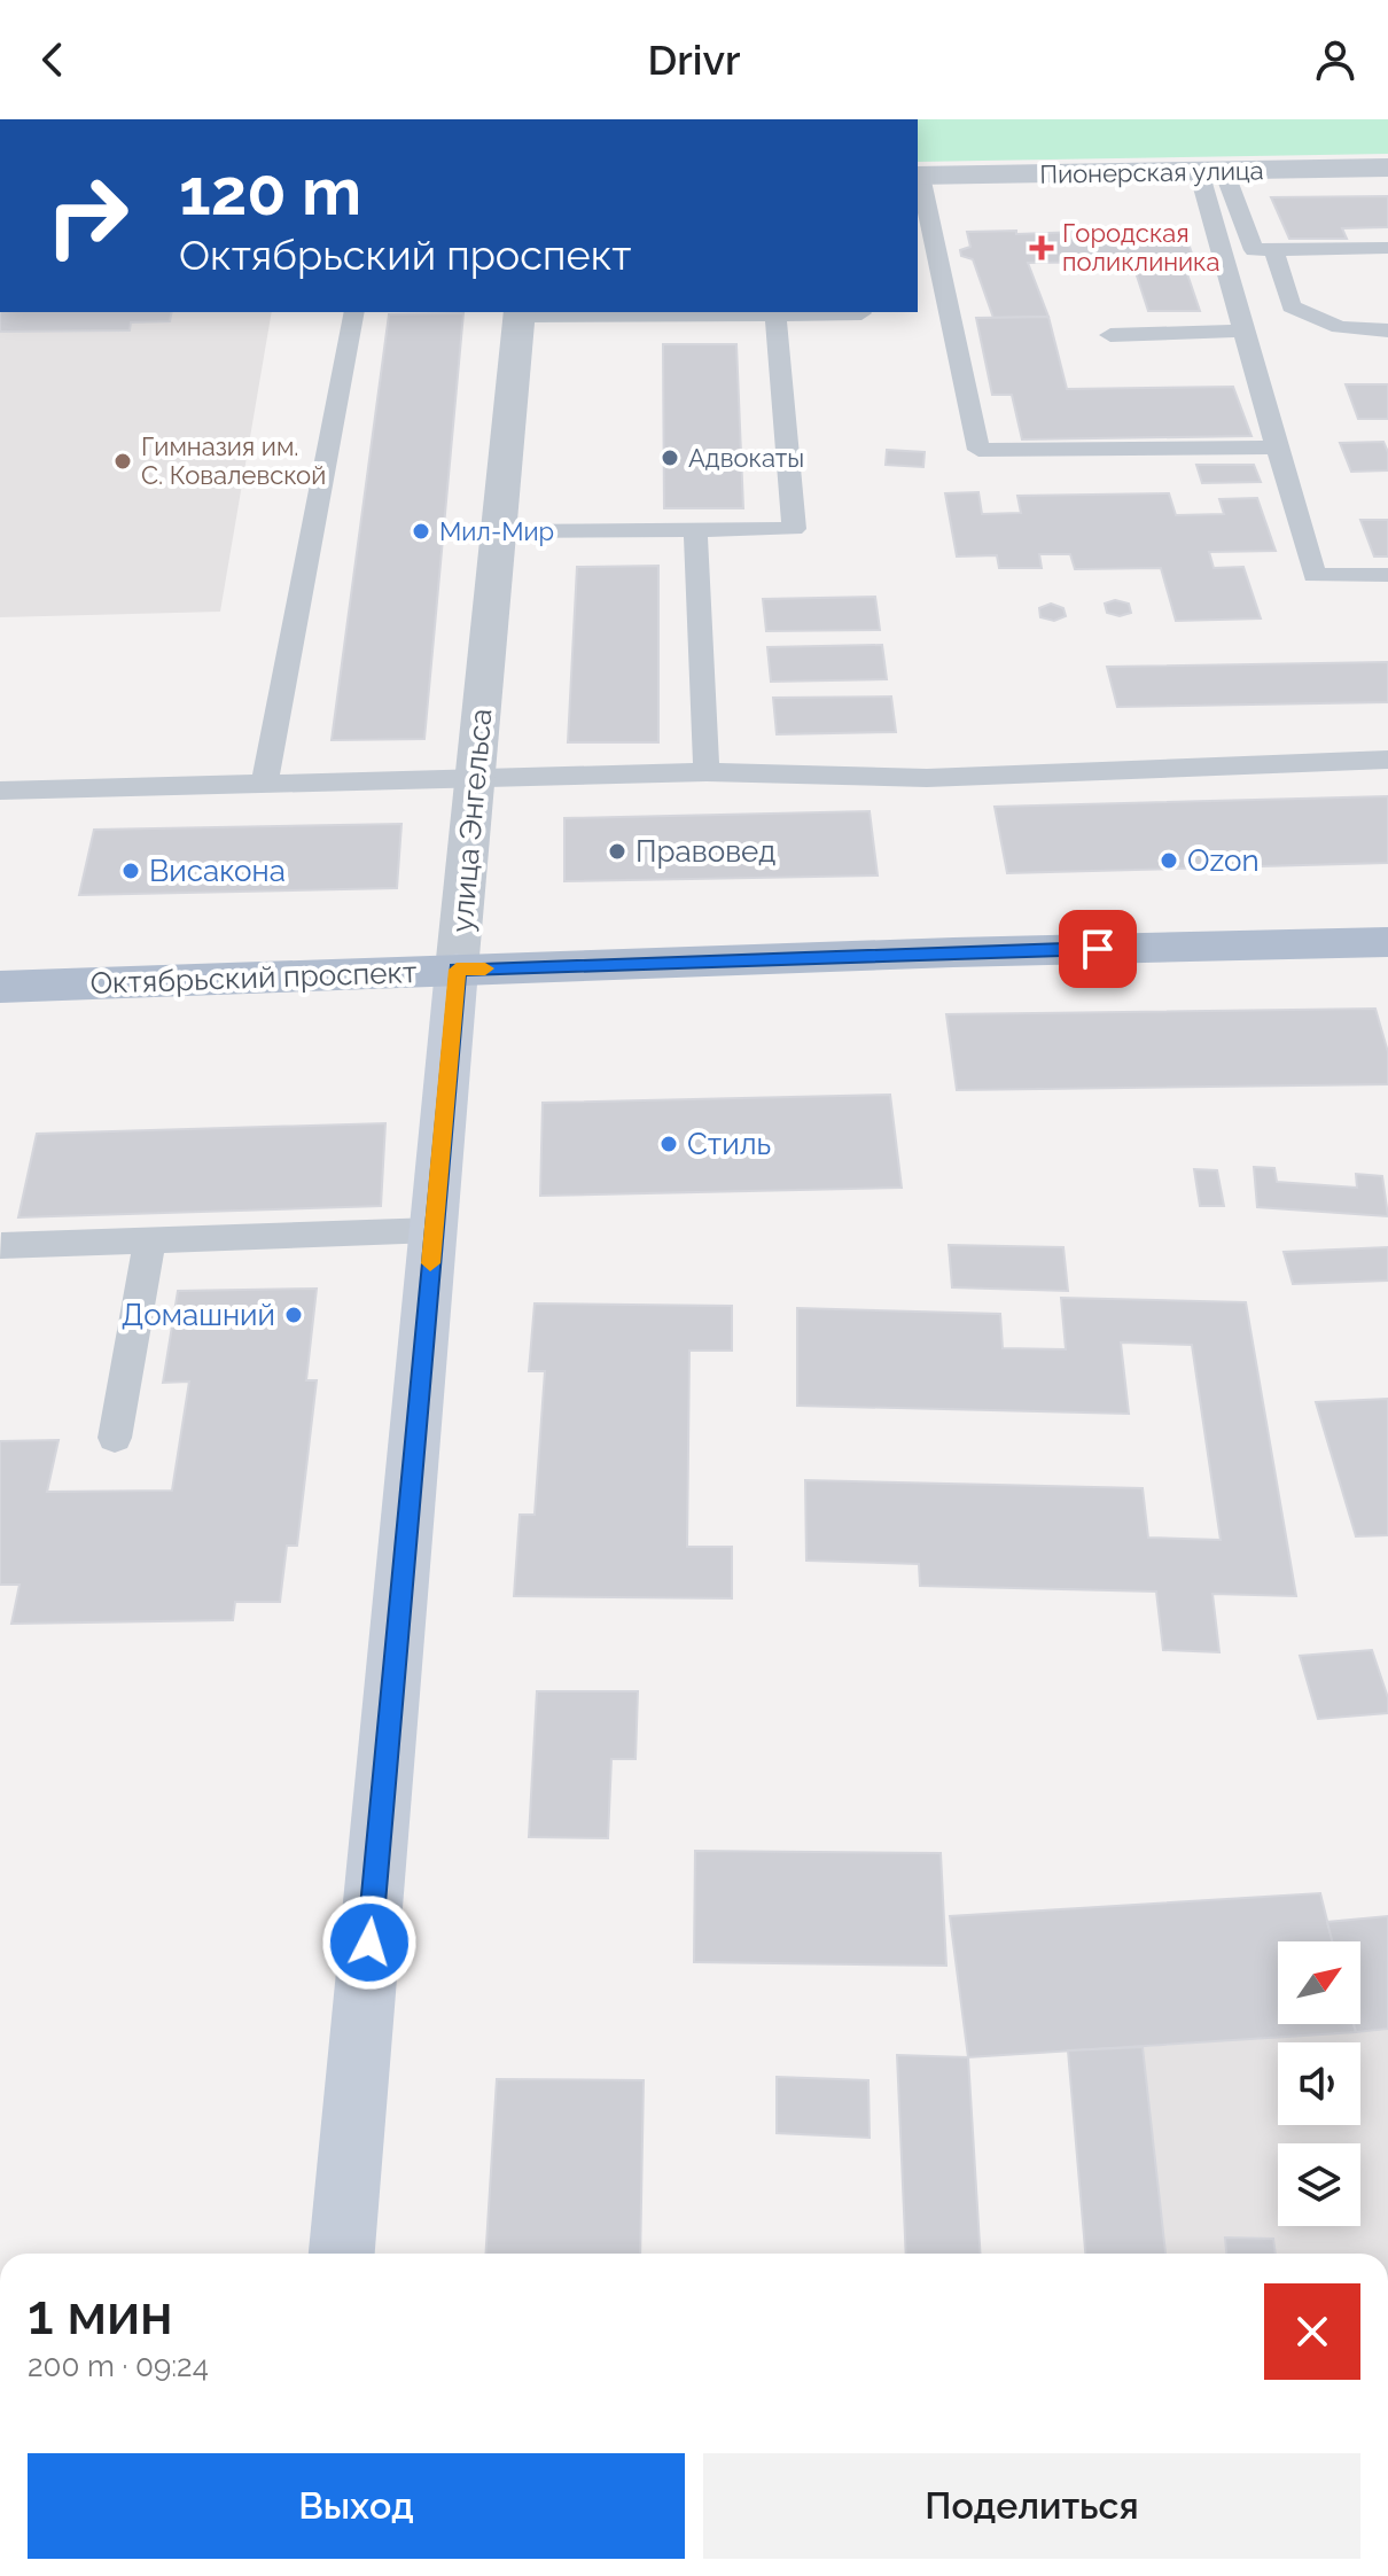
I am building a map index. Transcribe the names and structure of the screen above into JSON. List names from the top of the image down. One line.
{"streets":{"main road":["Октябрьский проспект"],"street":["Пионерская улица","улица Энгельса"]},"crossings":[["улица Энгельса","Октябрьский проспект"]],"places":{"health":["Городская поликлиника"],"other":["Адвокаты","Гимназия им. С. Ковалевской","Мил-Мир","Правовед","Ozon","Висакона","Стиль","Домашний"]},"north":"top right","page":{"header":"Drivr","turn":["120 m","Октябрьский проспект"],"heading":["1 мин","200 m · 09:24"],"buttons":["Выход","Поделиться"]}}
